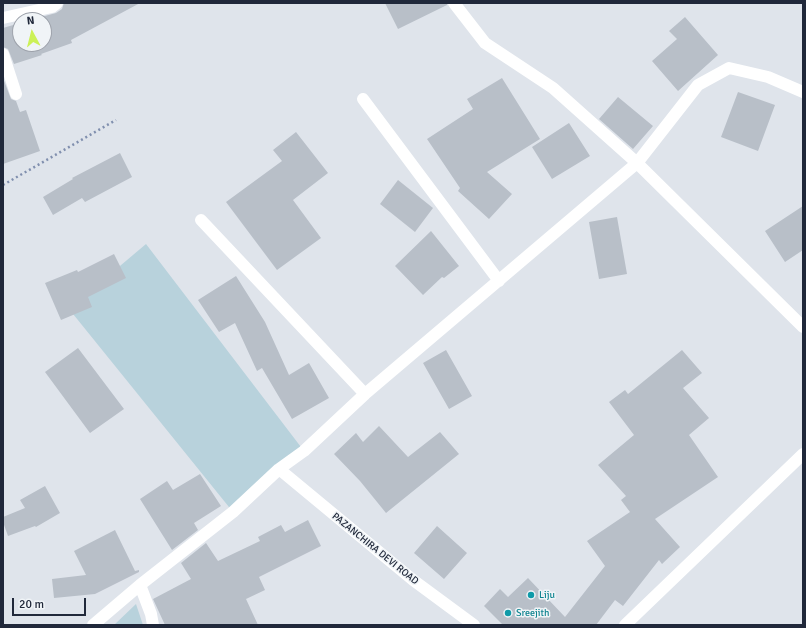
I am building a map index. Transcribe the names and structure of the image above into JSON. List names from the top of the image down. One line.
{"streets":{"street":["PAZANCHIRA DEVI ROAD"]},"places":["Liju","Sreejith"],"scale_bar":"20 m","north":"top"}
